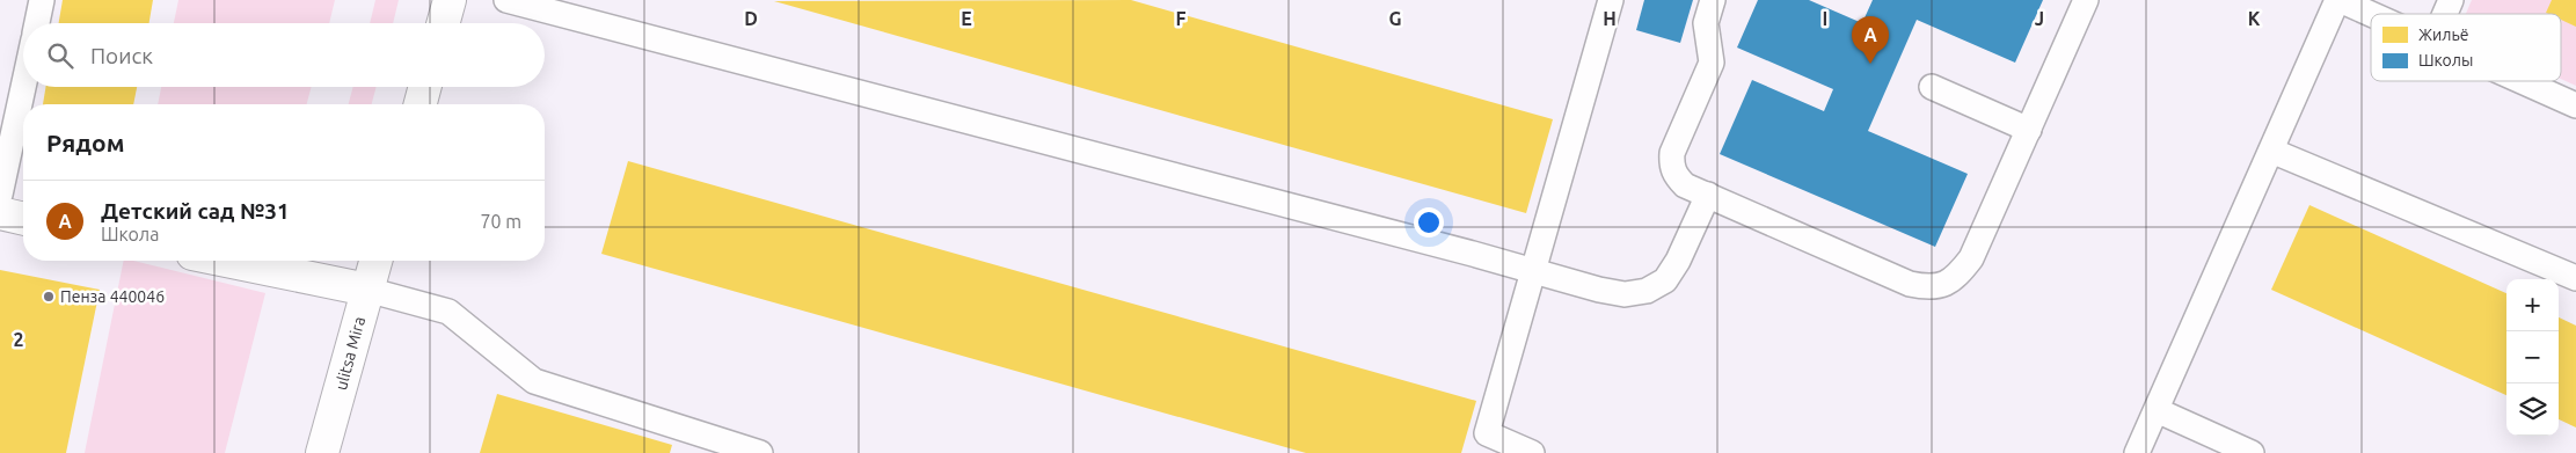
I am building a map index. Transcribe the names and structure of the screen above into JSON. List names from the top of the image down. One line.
{"streets":{"main road":["ulitsa Mira"]},"places":["Пенза 440046"],"legend":["Жильё","Школы"],"page":{"pins":"A","search":"Поиск","heading":"Рядом","list":[{"mark":"A","name":"Детский сад №31","note":"Школа","value":"70 m"}],"map_buttons":["+","−"]},"grid":{"columns":["D","E","F","G","H","I","J","K"],"rows":["2"]}}
